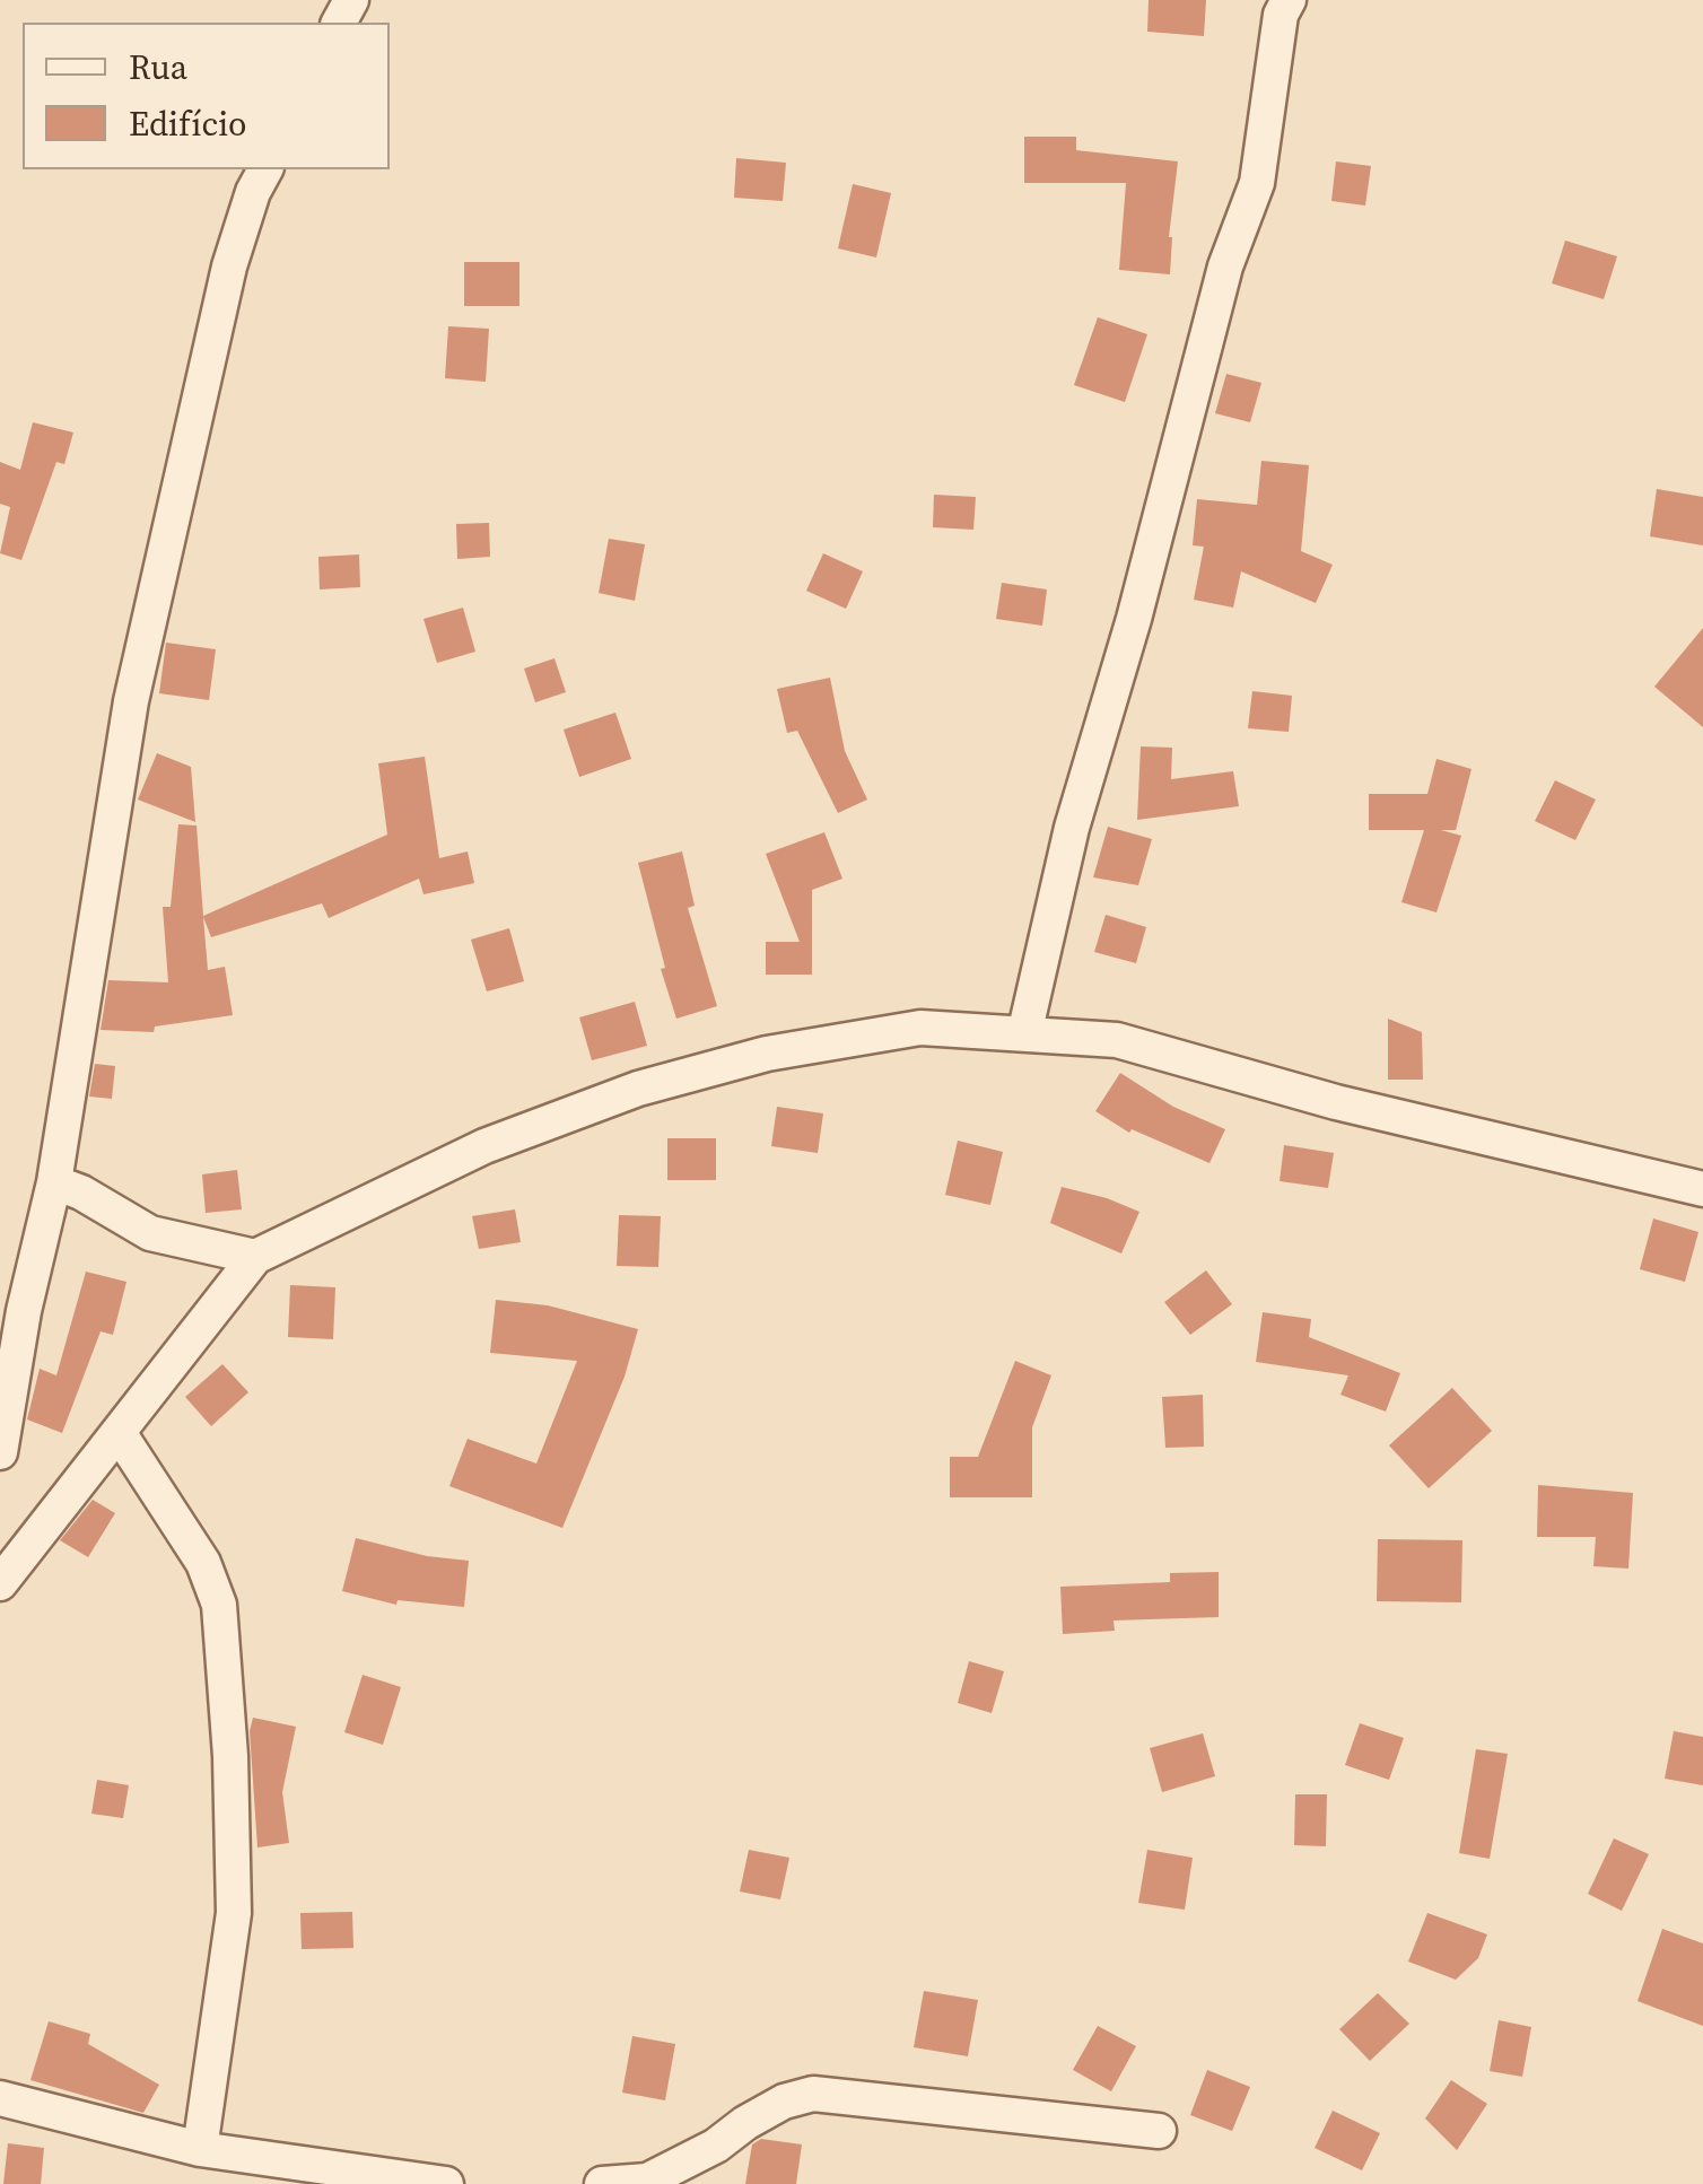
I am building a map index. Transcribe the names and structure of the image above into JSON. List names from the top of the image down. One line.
{"legend":["Rua","Edifício"]}
